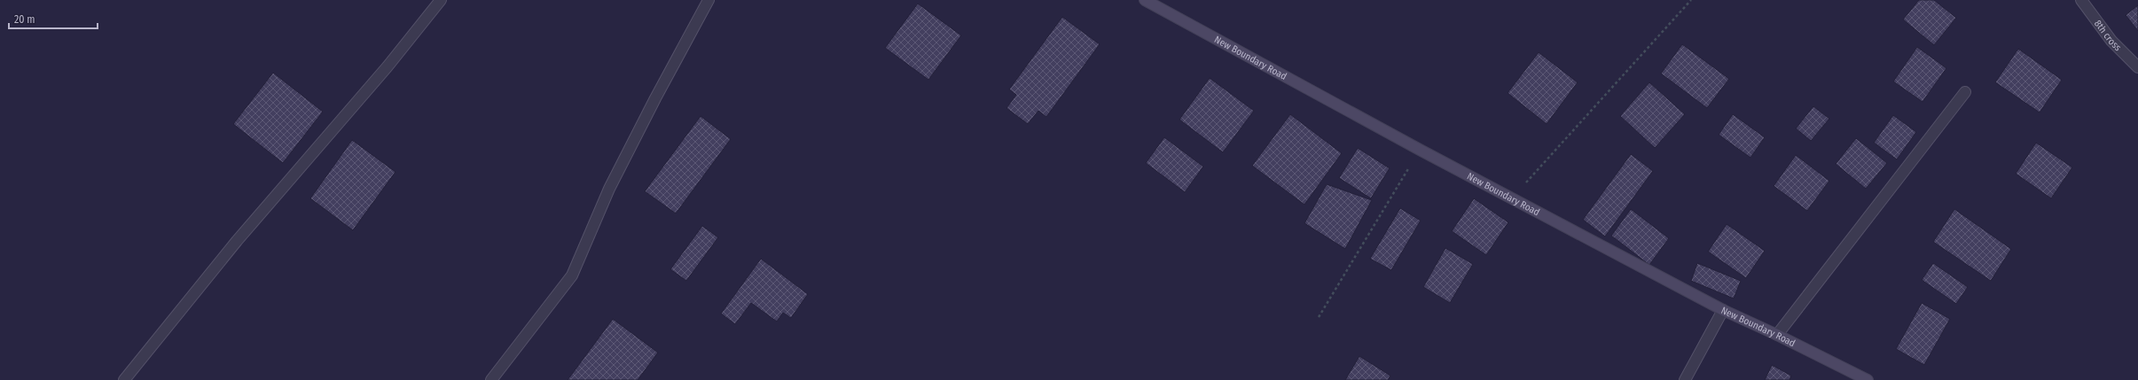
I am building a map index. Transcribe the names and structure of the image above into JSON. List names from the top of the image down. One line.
{"streets":{"main road":["New Boundary Road"],"street":["8th cross"]},"scale_bar":"20 m"}
